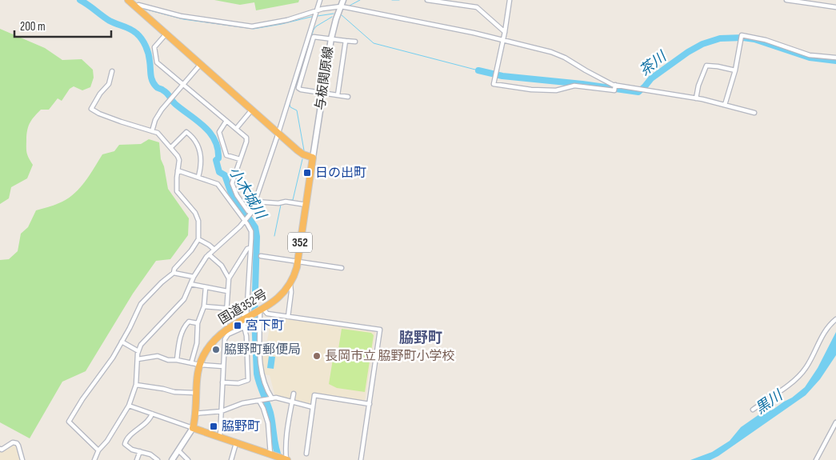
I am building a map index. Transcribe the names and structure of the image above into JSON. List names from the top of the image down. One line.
{"streets":{"highway":["352","国道352号"],"main road":["与板関原線"]},"crossings":[["与板関原線","国道352号"]],"districts":["脇野町"],"water":["茶川","小木城川","黒川"],"places":{"transit":["日の出町","宮下町","脇野町"],"other":["脇野町郵便局","長岡市立 脇野町小学校"]},"scale_bar":"200 m"}
